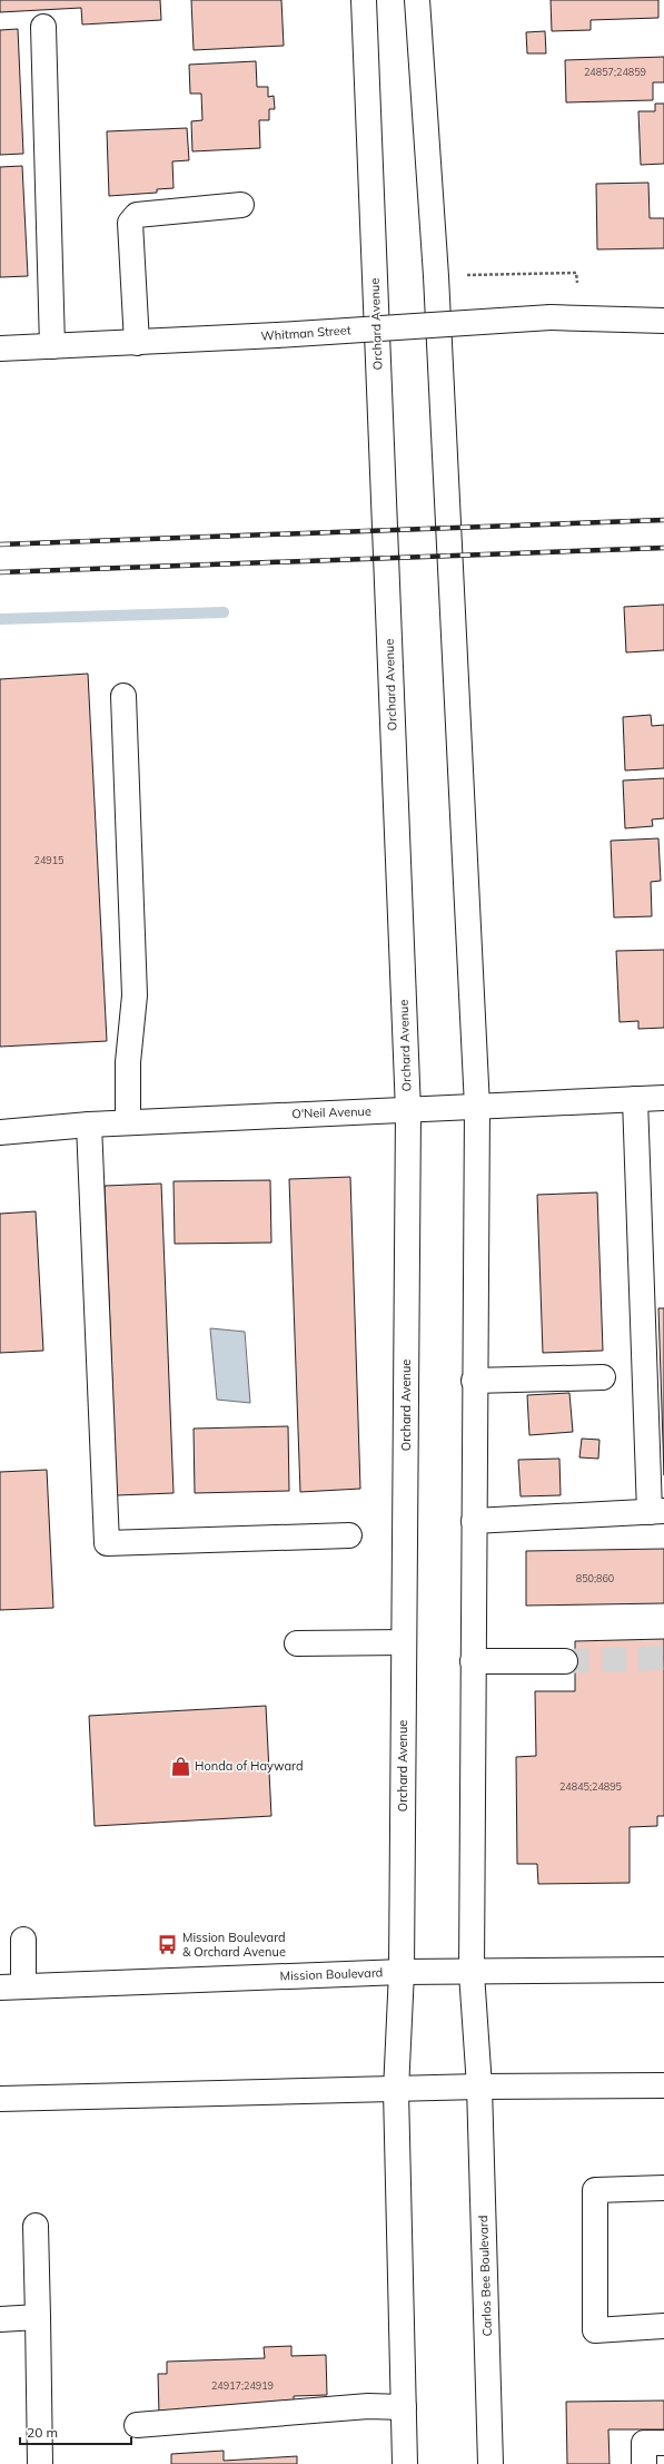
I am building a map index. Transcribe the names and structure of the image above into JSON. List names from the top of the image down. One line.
{"streets":{"street":["Orchard Avenue","Whitman Street","O'Neil Avenue","Mission Boulevard","Carlos Bee Boulevard"]},"crossings":[["Orchard Avenue","O'Neil Avenue"],["Orchard Avenue","Mission Boulevard"]],"places":{"shop":["Honda of Hayward"],"bus stop":["Mission Boulevard & Orchard Avenue"]},"house_numbers":["24857;24859","24915","850;860","24845;24895","24917;24919"],"scale_bar":"20 m"}
